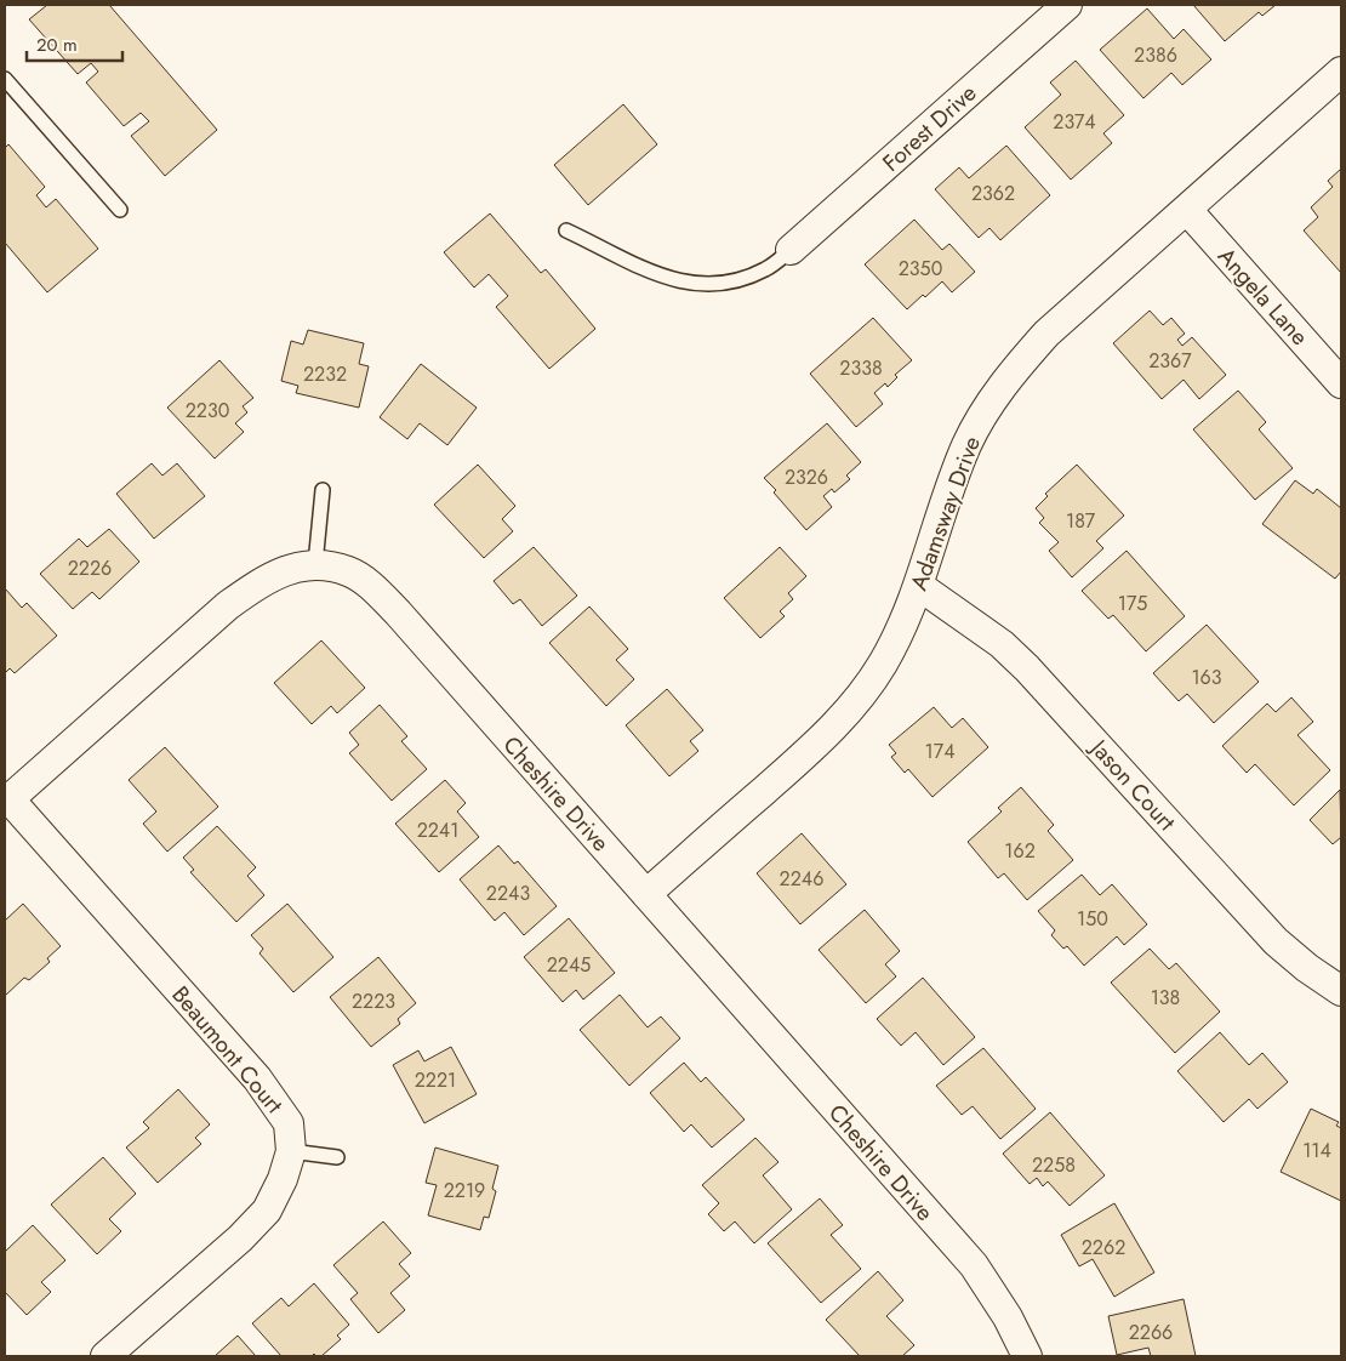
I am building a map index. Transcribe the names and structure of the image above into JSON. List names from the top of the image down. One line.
{"streets":{"street":["Forest Drive","Angela Lane","Adamsway Drive","Jason Court","Cheshire Drive","Beaumont Court"]},"crossings":[["Angela Lane","Adamsway Drive"],["Adamsway Drive","Jason Court"],["Adamsway Drive","Cheshire Drive"],["Cheshire Drive","Beaumont Court"]],"house_numbers":["2386","2374","2362","2350","2367","2338","2232","2230","2326","187","2226","175","163","174","2241","162","2246","2243","150","2245","138","2223","2221","114","2258","2219","2262","2266"],"scale_bar":"20 m"}
